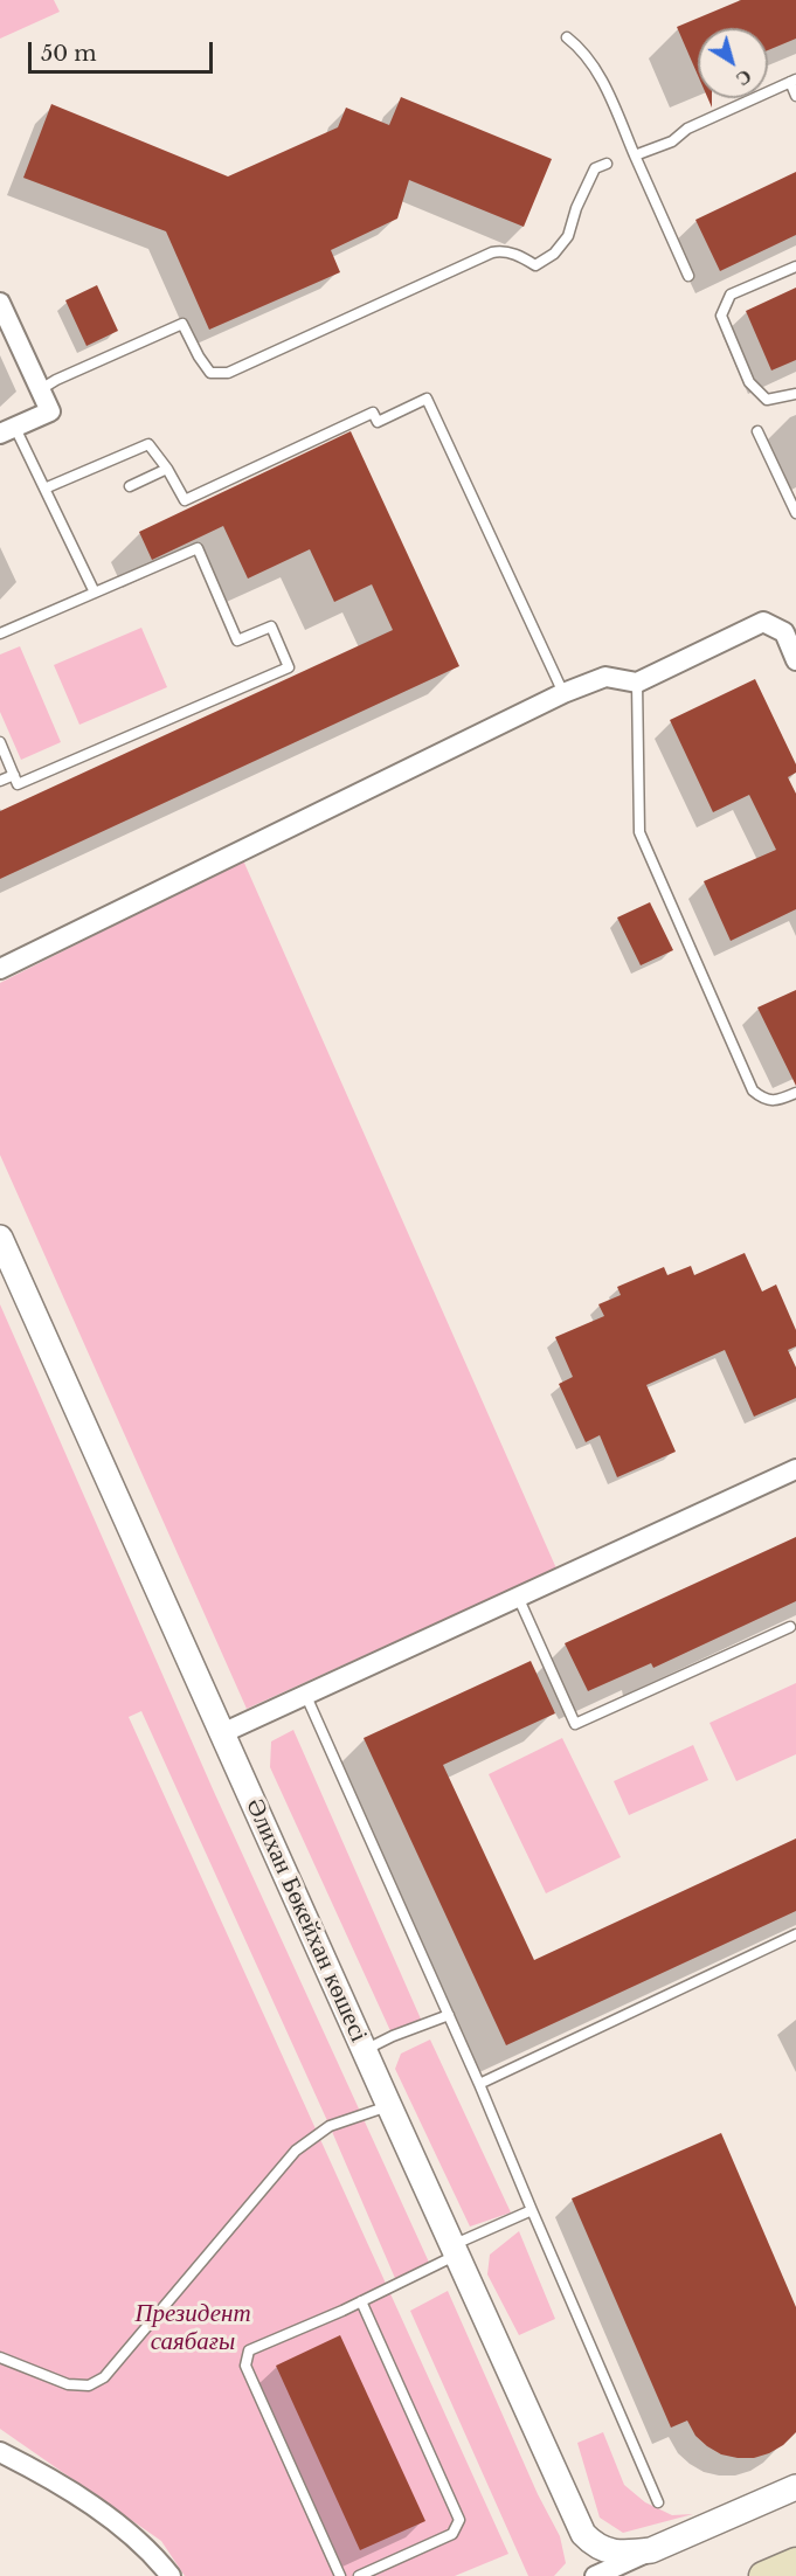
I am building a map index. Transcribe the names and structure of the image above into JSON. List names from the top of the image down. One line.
{"streets":{"street":["Әлихан Бөкейхан көшесі"]},"parks":["Президент саябағы"],"scale_bar":"50 m","north":"bottom right"}
